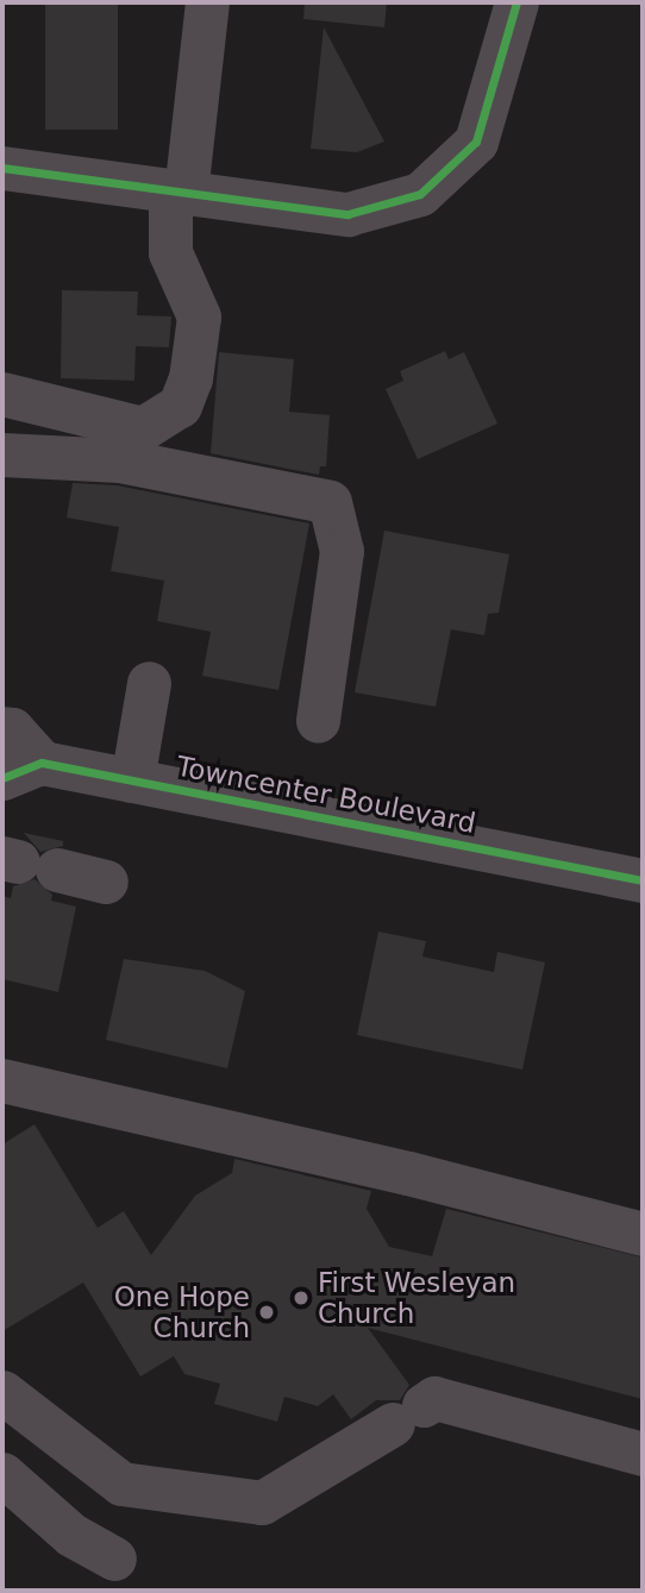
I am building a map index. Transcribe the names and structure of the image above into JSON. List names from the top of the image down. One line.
{"streets":{"street":["Towncenter Boulevard"]},"places":["First Wesleyan Church","One Hope Church"]}
